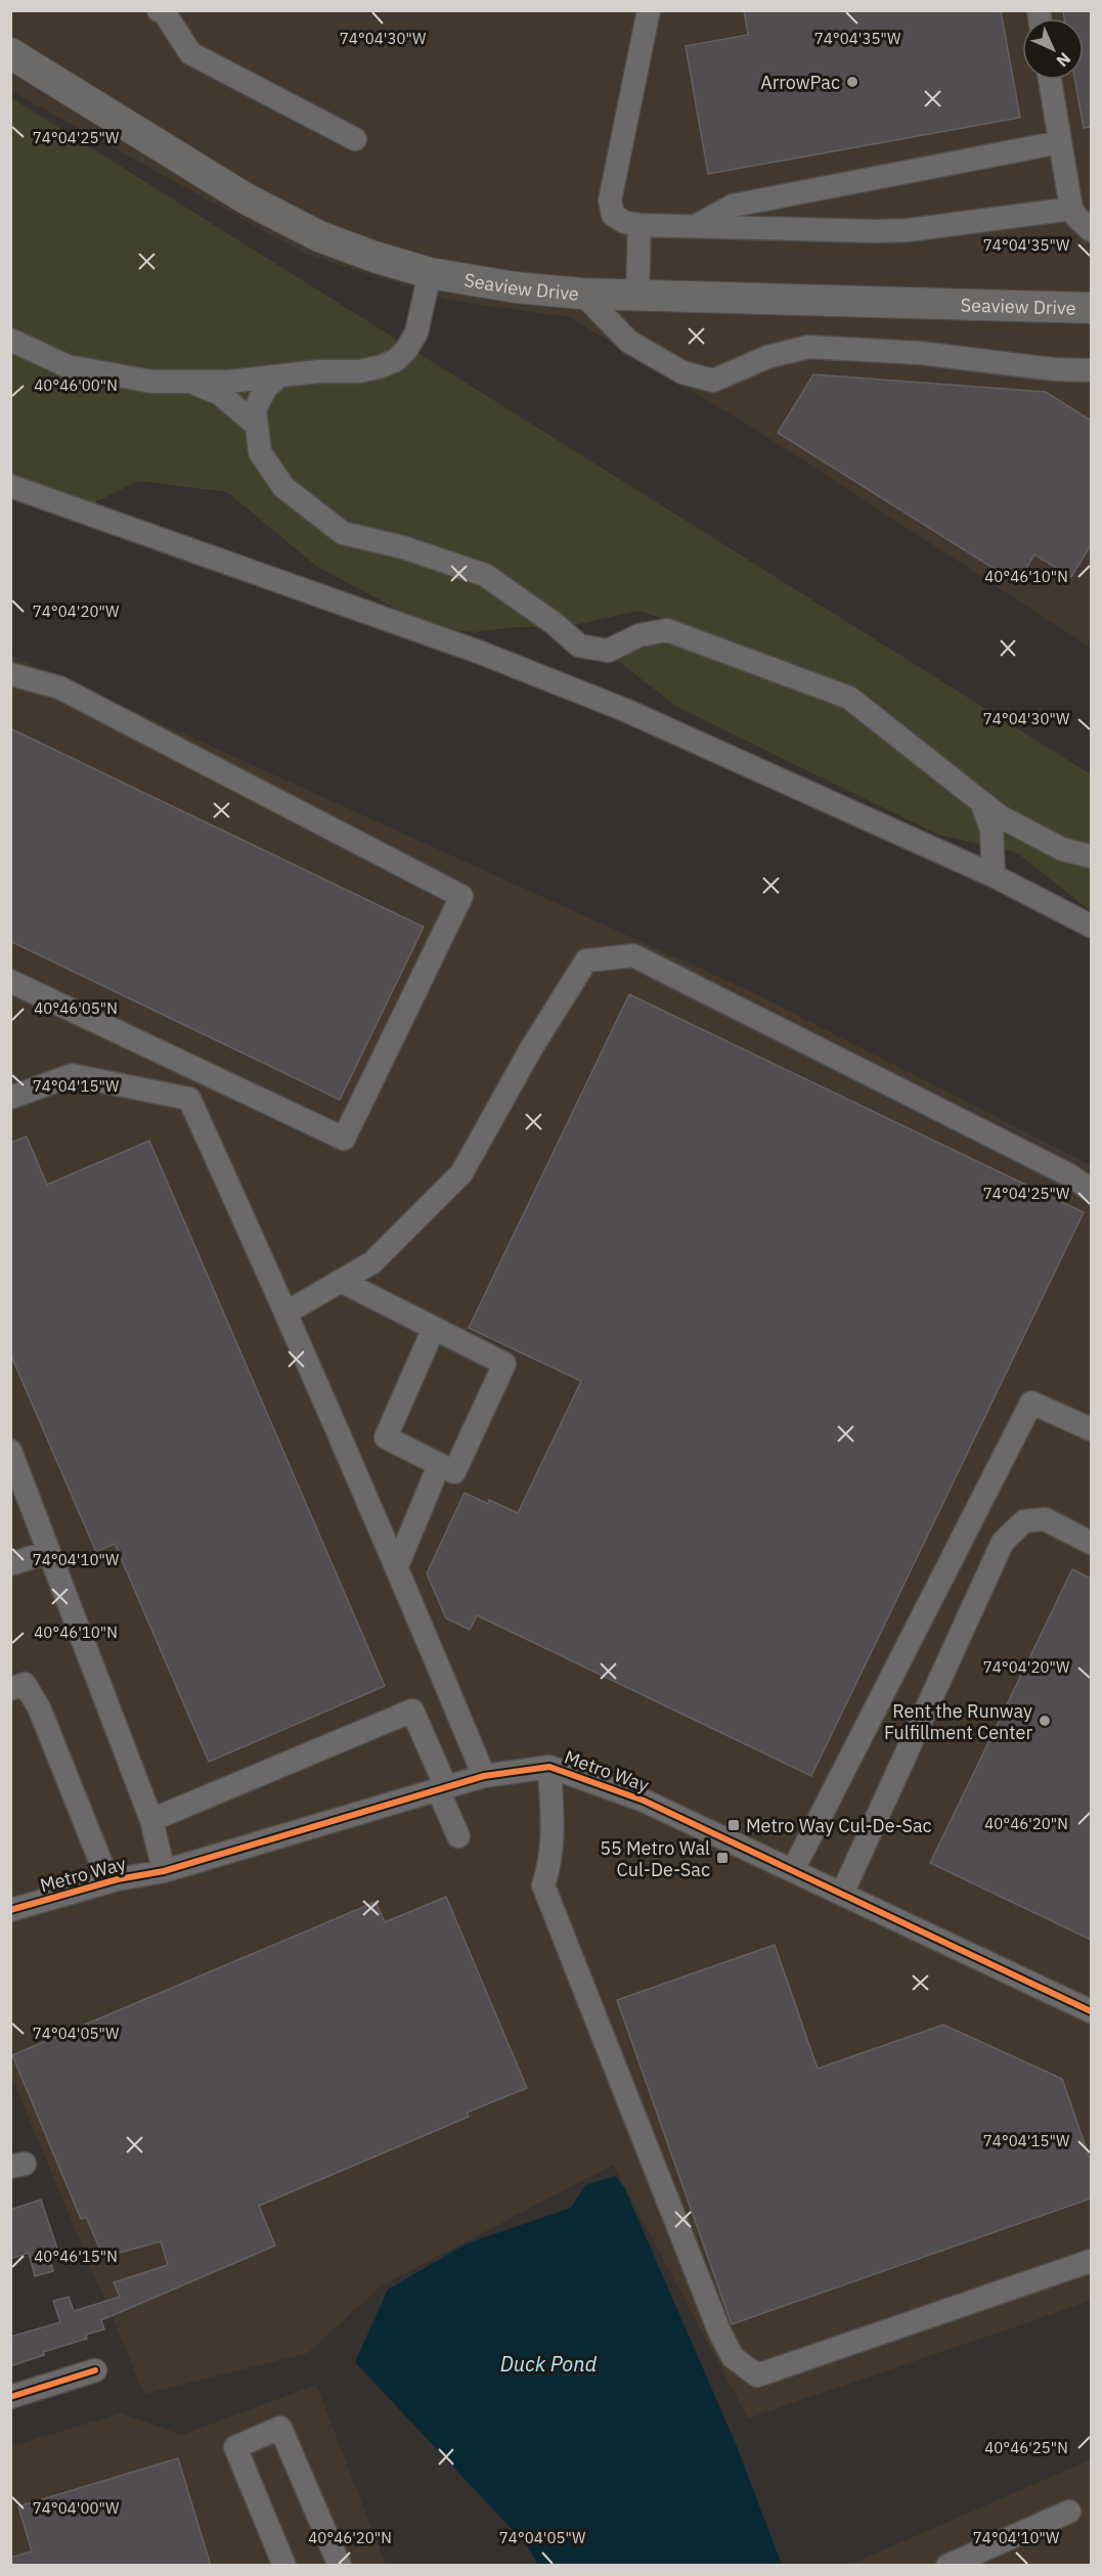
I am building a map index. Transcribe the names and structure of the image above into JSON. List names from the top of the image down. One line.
{"streets":{"main road":["Seaview Drive"],"street":["Metro Way"]},"water":["Duck Pond"],"places":{"other":["ArrowPac","Rent the Runway Fulfillment Center"],"transit":["Metro Way Cul-De-Sac","55 Metro Wal Cul-De-Sac"]},"north":"bottom right","coordinates":["74°04'30\"W","74°04'35\"W","74°04'25\"W","40°46'00\"N","40°46'10\"N","74°04'20\"W","40°46'05\"N","74°04'15\"W","74°04'10\"W","40°46'20\"N","74°04'05\"W","40°46'15\"N","40°46'25\"N","74°04'00\"W"]}
